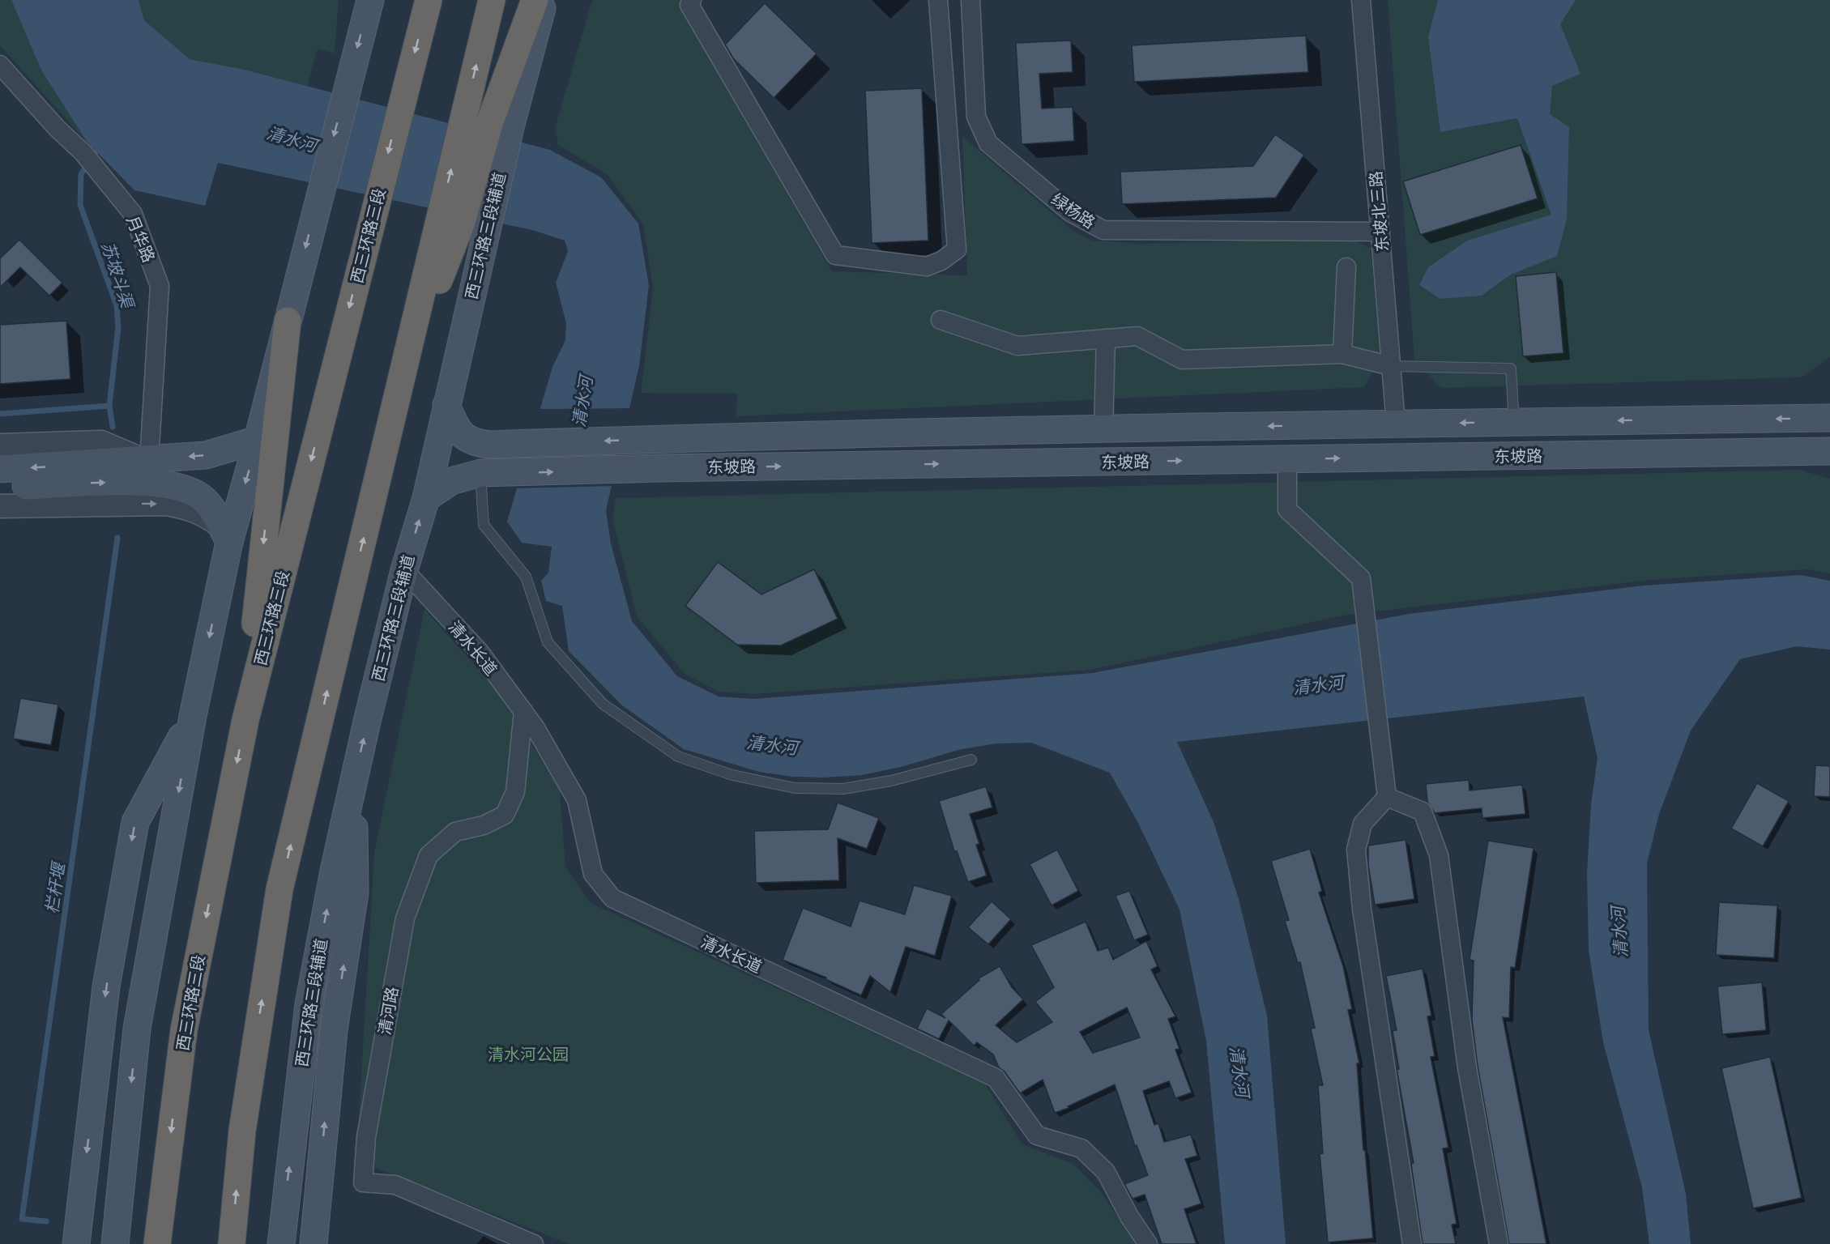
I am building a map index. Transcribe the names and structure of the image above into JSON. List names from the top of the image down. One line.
{"streets":{"highway":["西三环路三段"],"main road":["西三环路三段辅道","东坡路"],"street":["绿杨路","东坡北三路","月华路","清水长道","清河路"]},"crossings":[["绿杨路","东坡北三路"],["东坡北三路","东坡路"],["西三环路三段辅道","东坡路"],["西三环路三段辅道","清水长道"],["清水长道","清河路"]],"water":["清水河","苏坡斗渠","栏杆堰"],"parks":["清水河公园"]}
